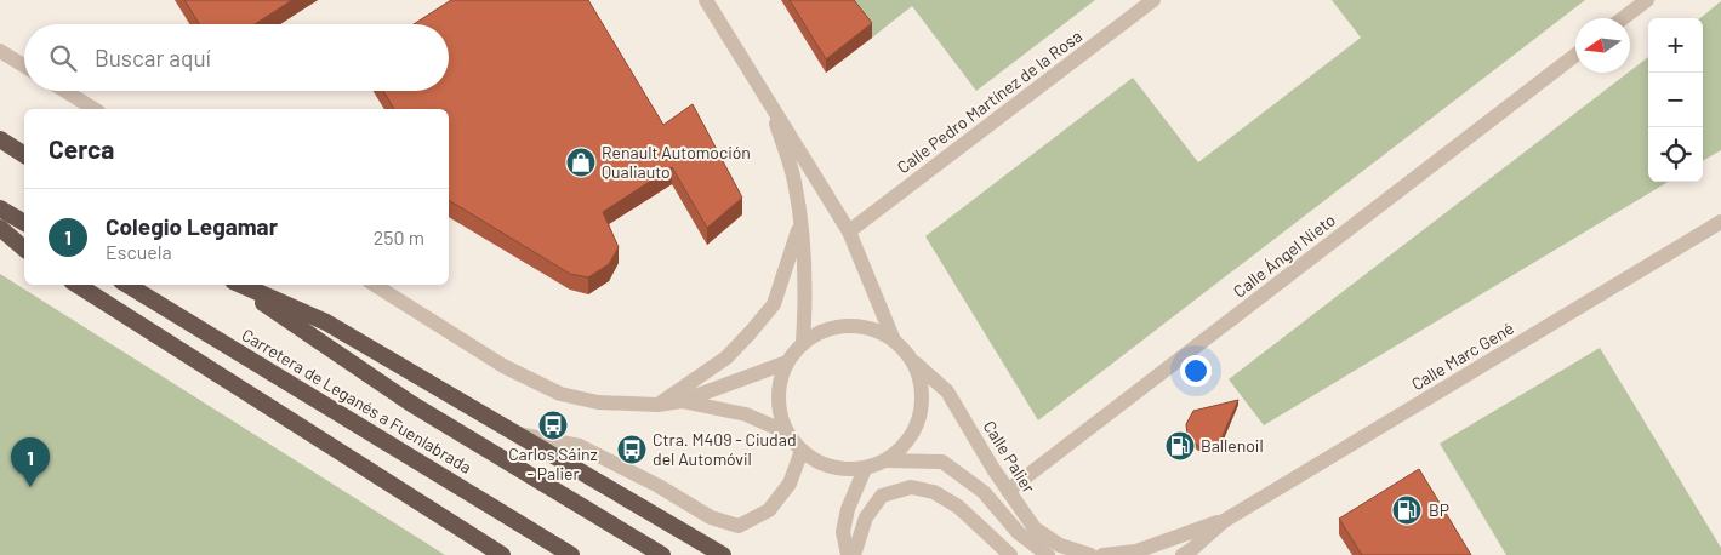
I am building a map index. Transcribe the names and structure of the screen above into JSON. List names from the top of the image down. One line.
{"streets":{"highway":["Carretera de Leganés a Fuenlabrada"],"street":["Calle Pedro Martínez de la Rosa","Calle Ángel Nieto","Calle Marc Gené","Calle Palier"]},"crossings":[["Calle Ángel Nieto","Calle Palier"]],"places":{"shop":["Renault Automoción Qualiauto"],"bus stop":["Carlos Sáinz - Palier","Ctra. M409 - Ciudad del Automóvil"],"fuel station":["Ballenoil","BP"]},"north":"left","page":{"map_buttons":["+","−"],"search":"Buscar aquí","heading":"Cerca","list":[{"mark":"1","name":"Colegio Legamar","note":"Escuela","value":"250 m"}],"pins":"1"}}
